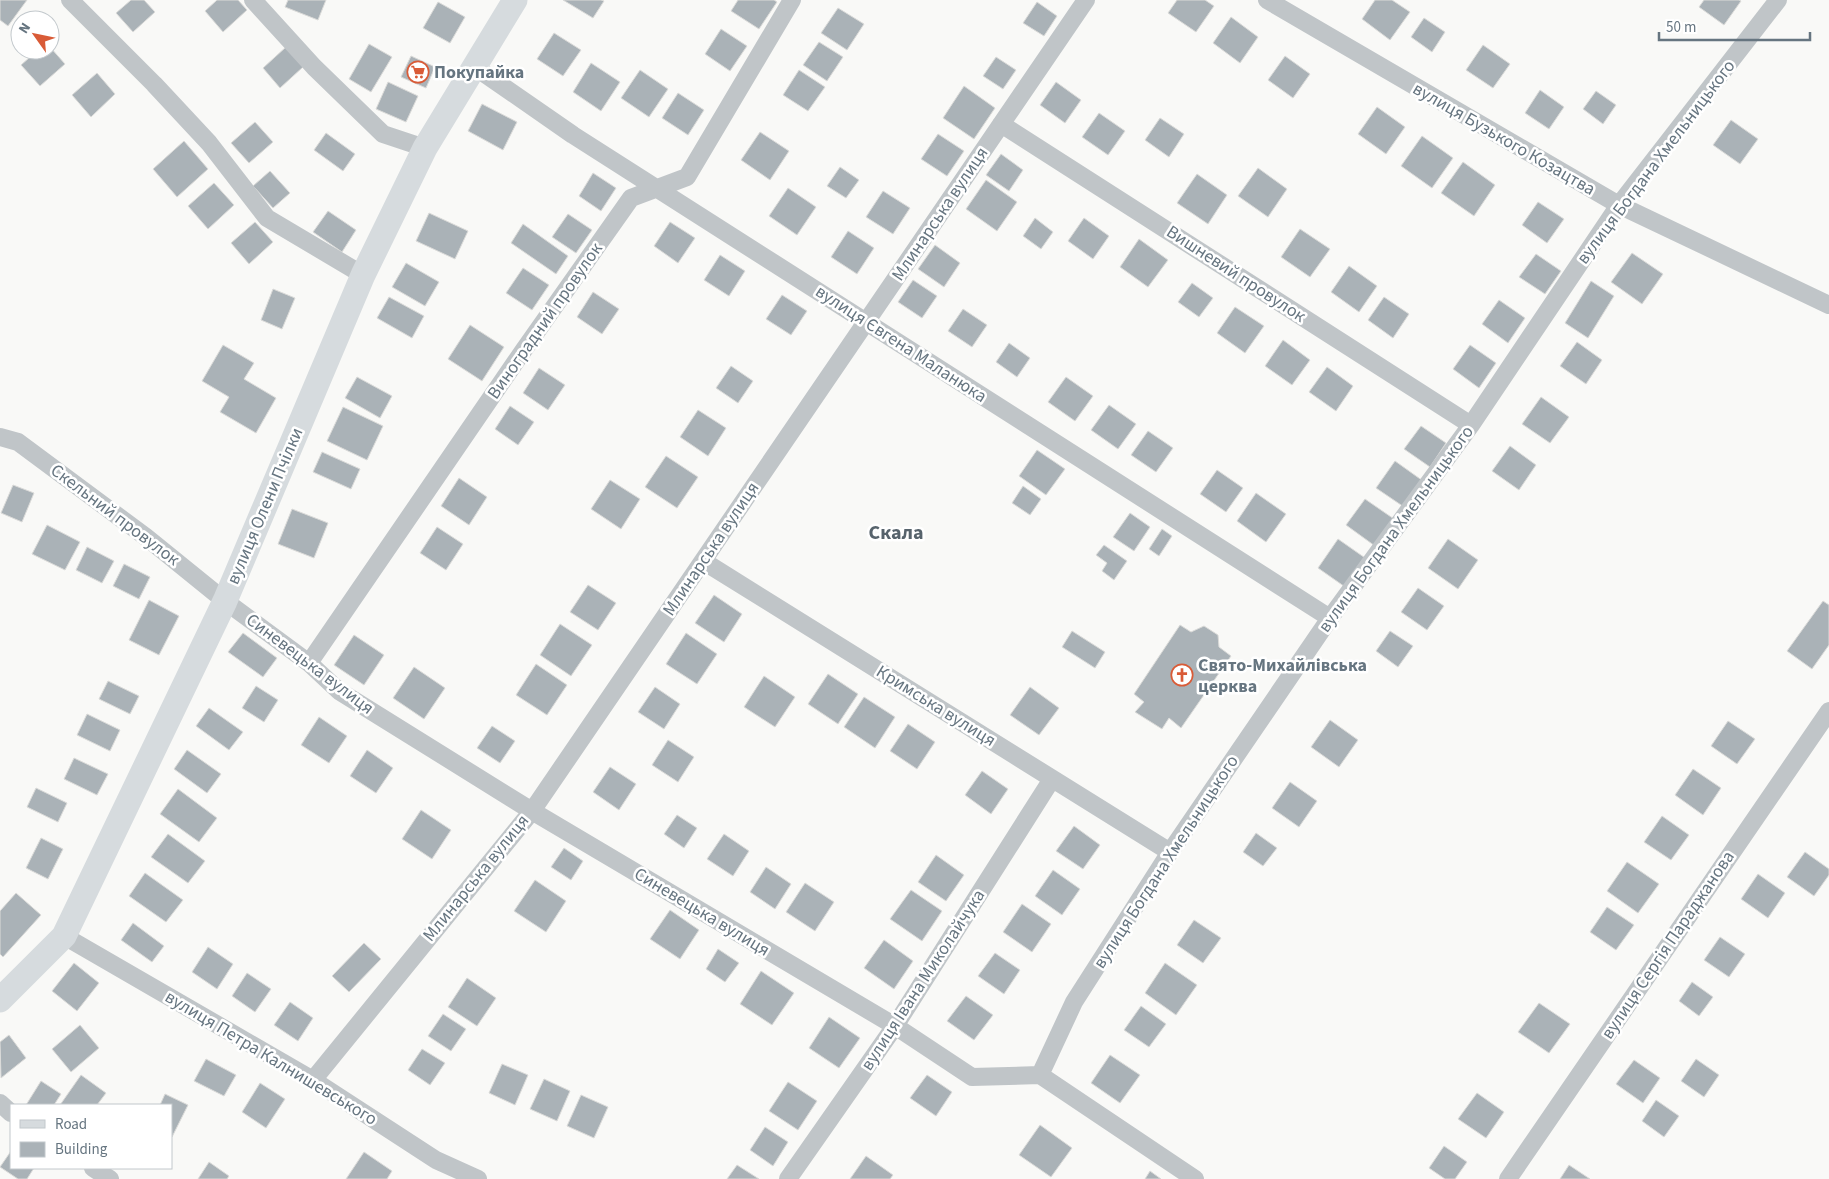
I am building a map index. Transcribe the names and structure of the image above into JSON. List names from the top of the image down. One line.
{"streets":{"street":["вулиця Бузького Козацтва","вулиця Богдана Хмельницького","Млинарська вулиця","Вишневий провулок","Виноградний провулок","вулиця Євгена Маланюка","вулиця Олени Пчілки","Скельний провулок","Синевецька вулиця","Кримська вулиця","вулиця Сергія Параджанова","вулиця Івана Миколайчука","вулиця Петра Калнишевського"]},"crossings":[["вулиця Бузького Козацтва","вулиця Богдана Хмельницького"],["вулиця Богдана Хмельницького","Вишневий провулок"],["вулиця Богдана Хмельницького","вулиця Євгена Маланюка"],["вулиця Богдана Хмельницького","Синевецька вулиця"],["вулиця Богдана Хмельницького","Кримська вулиця"],["Млинарська вулиця","Вишневий провулок"],["Млинарська вулиця","вулиця Євгена Маланюка"],["Млинарська вулиця","Синевецька вулиця"],["Млинарська вулиця","Кримська вулиця"],["Млинарська вулиця","вулиця Петра Калнишевського"],["Виноградний провулок","вулиця Євгена Маланюка"],["Виноградний провулок","Синевецька вулиця"],["вулиця Євгена Маланюка","вулиця Олени Пчілки"],["вулиця Олени Пчілки","Скельний провулок"],["вулиця Олени Пчілки","Синевецька вулиця"],["вулиця Олени Пчілки","вулиця Петра Калнишевського"],["Скельний провулок","Синевецька вулиця"],["Синевецька вулиця","вулиця Івана Миколайчука"],["Кримська вулиця","вулиця Івана Миколайчука"]],"districts":["Скала"],"places":{"supermarket":["Покупайка"],"church":["Свято-Михайлівська церква"]},"legend":["Road","Building"],"scale_bar":"50 m","north":"top left"}
